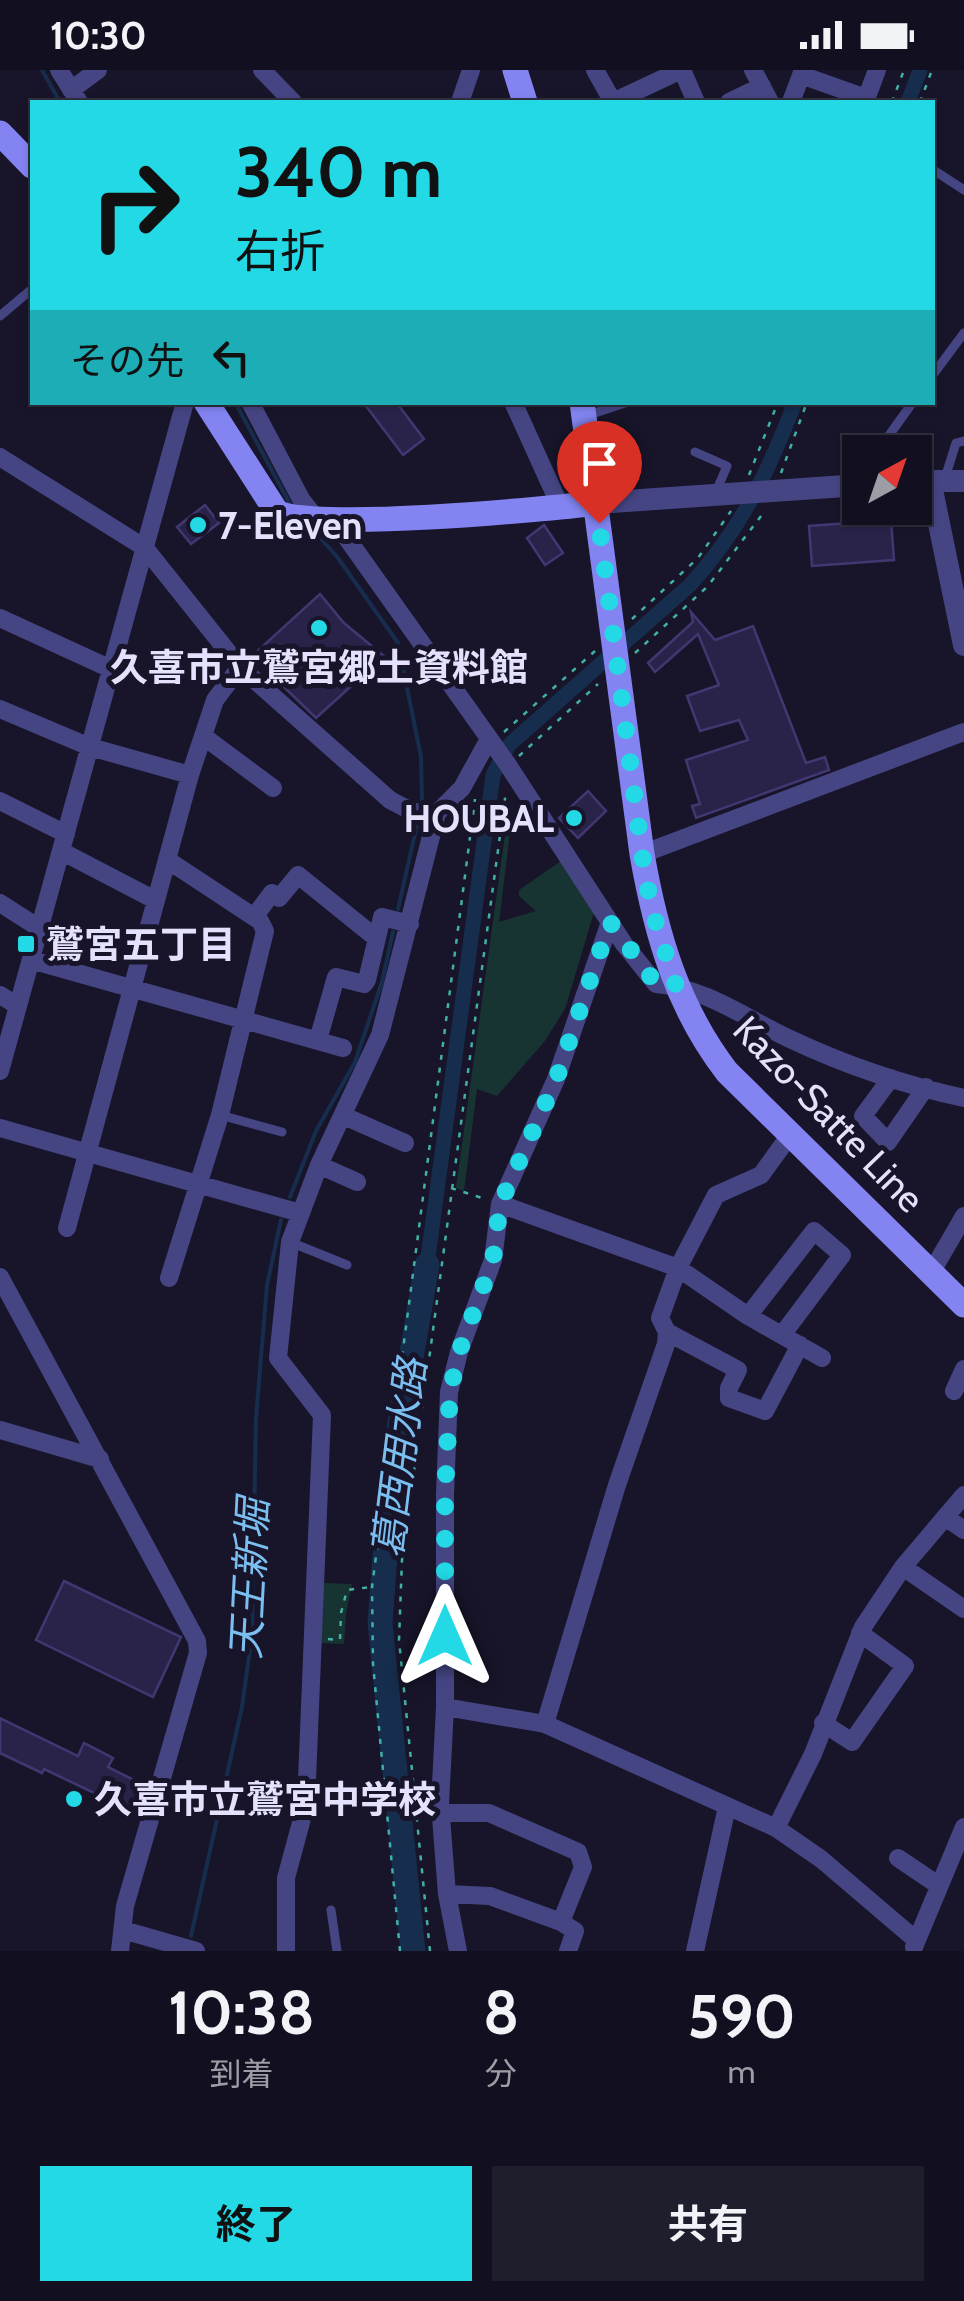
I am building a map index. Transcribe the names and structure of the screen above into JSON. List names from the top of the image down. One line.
{"streets":{"main road":["Kazo-Satte Line"]},"water":["葛西用水路","天王新堀"],"places":{"other":["7-Eleven","久喜市立鷲宮郷土資料館","HOUBAL","久喜市立鷲宮中学校"],"transit":["鷲宮五丁目"]},"north":"top right","page":{"status":"10:30","turn":["340 m","右折"],"then":"その先","eta":["10:38","到着","8","分","590","m"],"buttons":["終了","共有"]}}
